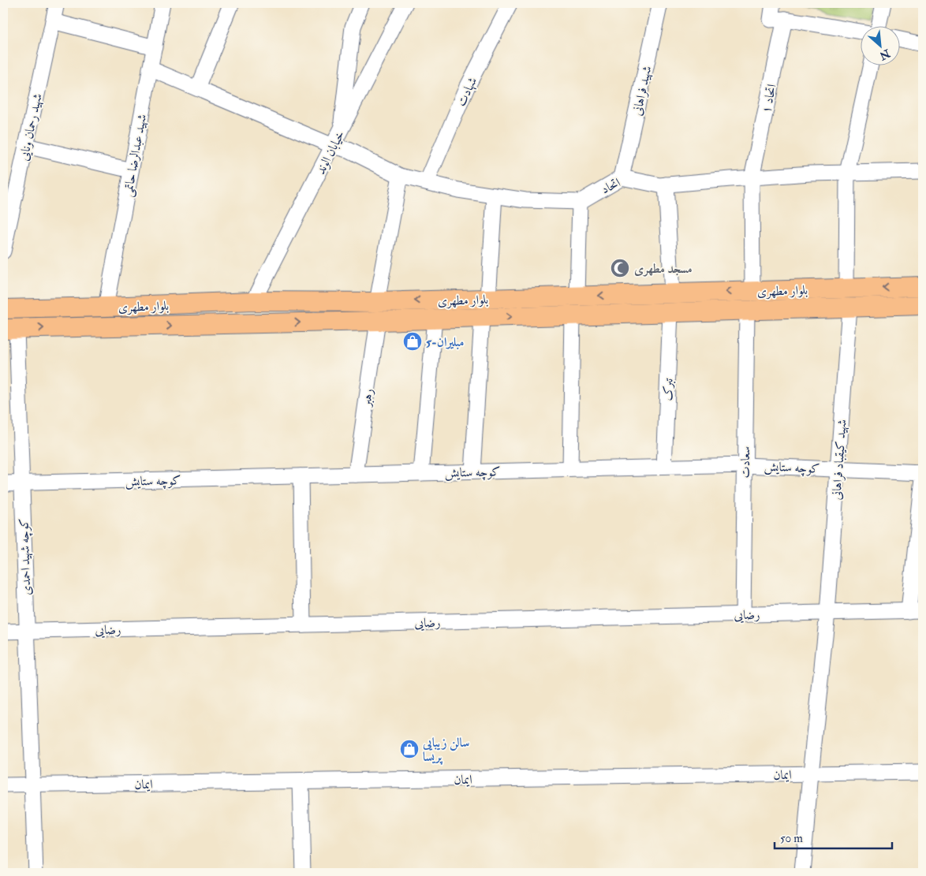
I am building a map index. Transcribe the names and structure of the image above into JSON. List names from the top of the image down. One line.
{"streets":{"main road":["بلوار مطهری"],"street":["شهید فراهانی","شهادت","اتحاد ۱","شهید رحمان ونایی","خیابان الوند","شهید عبدالرضا حاتمی","اتحاد","تبرک","رهبر","شهید کیقباد فراهانی","سعادت","کوچه ستایش","کوچه شهید احمدی","رضایی","ایمان"]},"crossings":[["شهید فراهانی","اتحاد"],["اتحاد ۱","اتحاد"],["اتحاد ۱","بلوار مطهری"],["خیابان الوند","بلوار مطهری"],["شهید عبدالرضا حاتمی","بلوار مطهری"],["بلوار مطهری","تبرک"],["بلوار مطهری","رهبر"],["بلوار مطهری","شهید کیقباد فراهانی"],["بلوار مطهری","سعادت"],["بلوار مطهری","کوچه شهید احمدی"],["تبرک","کوچه ستایش"],["رهبر","کوچه ستایش"],["شهید کیقباد فراهانی","کوچه ستایش"],["شهید کیقباد فراهانی","رضایی"],["شهید کیقباد فراهانی","ایمان"],["سعادت","کوچه ستایش"],["سعادت","رضایی"],["کوچه ستایش","کوچه شهید احمدی"],["کوچه شهید احمدی","رضایی"],["کوچه شهید احمدی","ایمان"]],"places":{"mosque":["مسجد مطهری"],"shop":["مبلیران-5","سالن زیبایی پریسا"]},"scale_bar":"50 m","north":"bottom right"}
